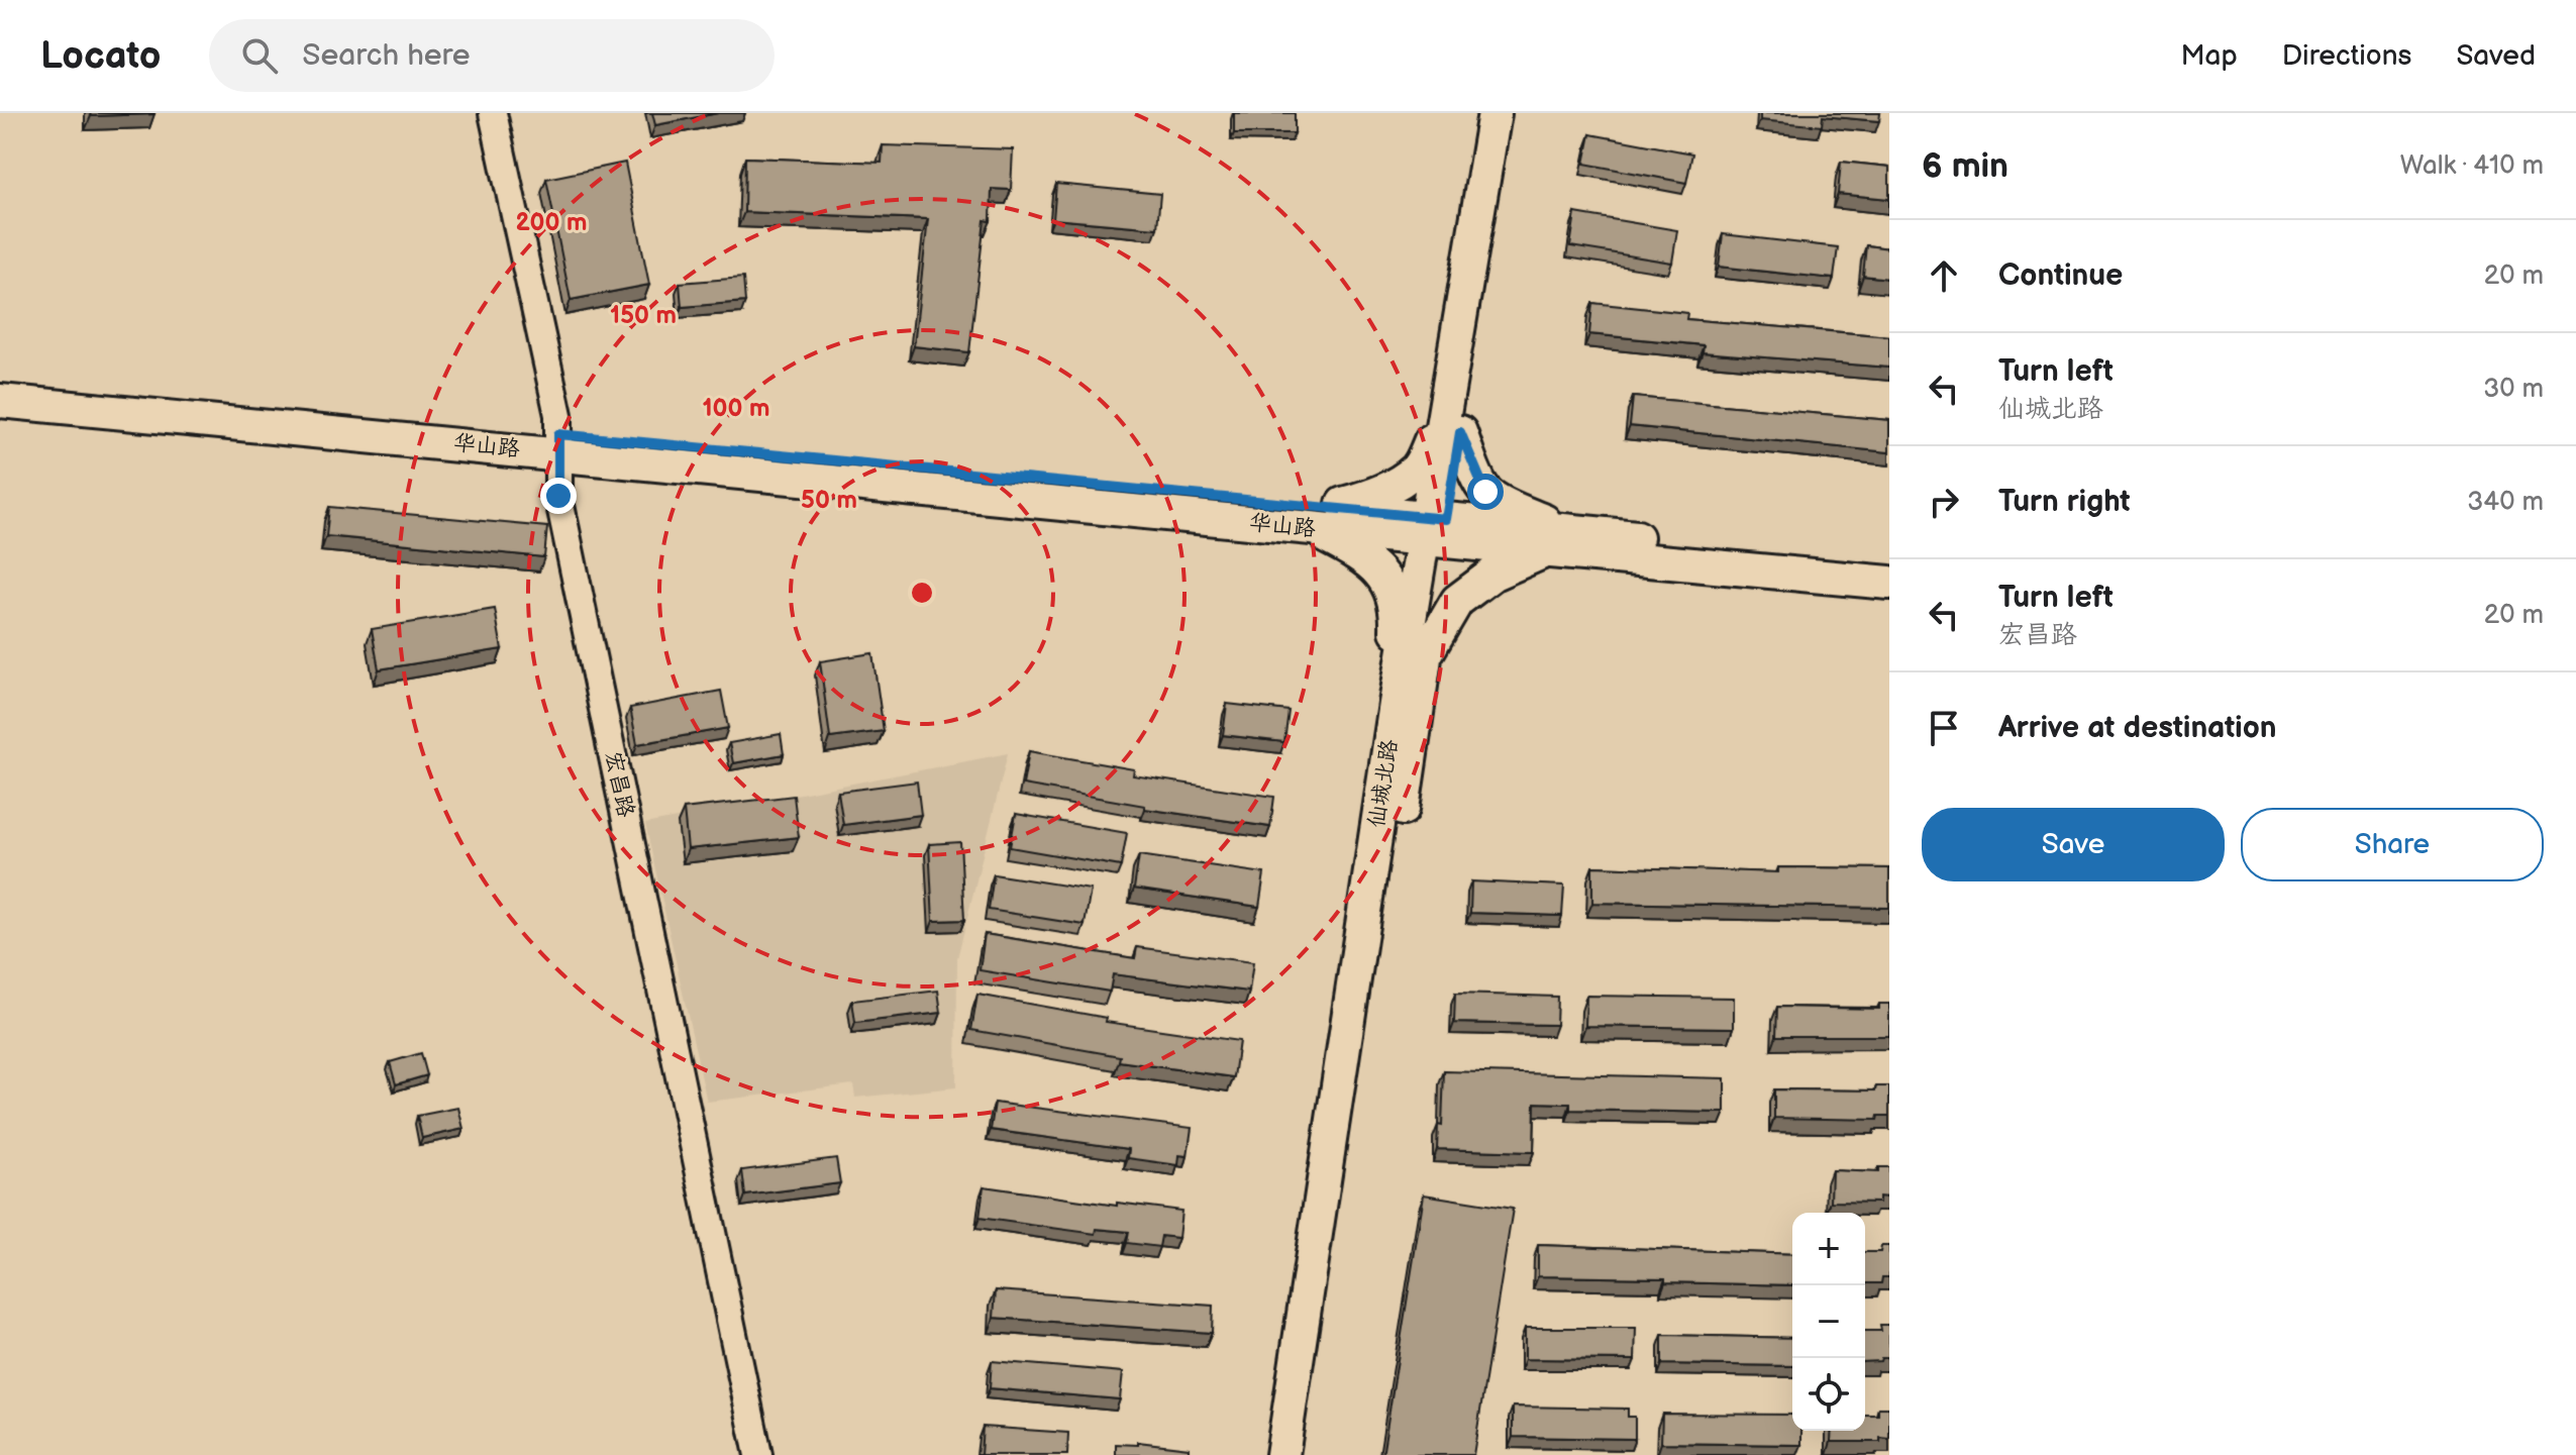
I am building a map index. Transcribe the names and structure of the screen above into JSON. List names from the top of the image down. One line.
{"streets":{"main road":["华山路","仙城北路"],"street":["宏昌路"]},"crossings":[["华山路","宏昌路"]],"page":{"header":"Locato","search":"Search here","nav":["Map","Directions","Saved"],"heading":["6 min","Walk · 410 m"],"list":[["Continue","20 m"],["Turn left","仙城北路","30 m"],["Turn right","340 m"],["Turn left","宏昌路","20 m"],"Arrive at destination"],"buttons":["Save","Share"],"map_buttons":["+","−"]},"rings":["200 m","150 m","100 m","50 m"]}
